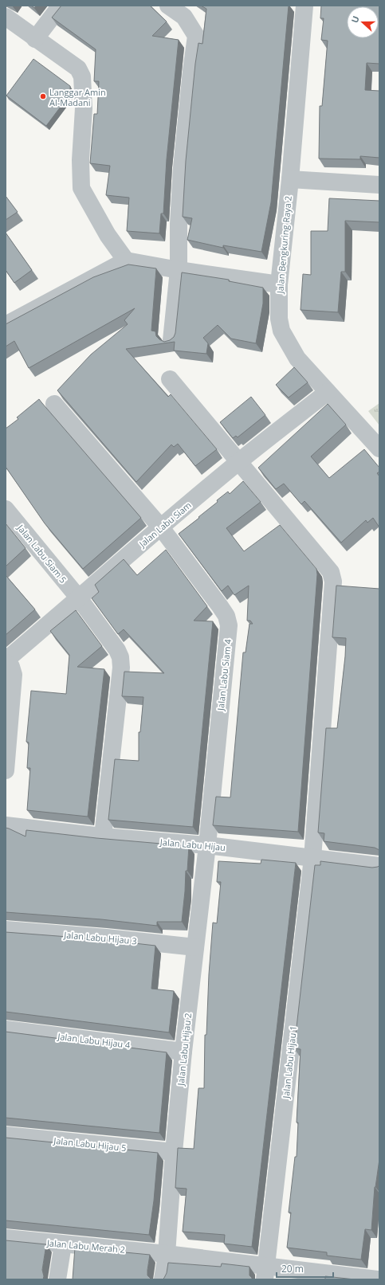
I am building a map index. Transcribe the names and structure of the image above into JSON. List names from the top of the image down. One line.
{"streets":{"street":["Jalan Bengkuring Raya 2","Jalan Labu Siam","Jalan Labu Siam 5","Jalan Labu Siam 4","Jalan Labu Hijau","Jalan Labu Hijau 3","Jalan Labu Hijau 4","Jalan Labu Hijau 2","Jalan Labu Hijau 1","Jalan Labu Hijau 5","Jalan Labu Merah 2"]},"crossings":[["Jalan Bengkuring Raya 2","Jalan Labu Siam"],["Jalan Labu Siam","Jalan Labu Siam 5"],["Jalan Labu Siam","Jalan Labu Siam 4"],["Jalan Labu Siam","Jalan Labu Hijau 1"],["Jalan Labu Siam 5","Jalan Labu Hijau"],["Jalan Labu Siam 4","Jalan Labu Hijau"],["Jalan Labu Siam 4","Jalan Labu Hijau 2"],["Jalan Labu Hijau","Jalan Labu Hijau 2"],["Jalan Labu Hijau","Jalan Labu Hijau 1"],["Jalan Labu Hijau 3","Jalan Labu Hijau 2"],["Jalan Labu Hijau 4","Jalan Labu Hijau 2"],["Jalan Labu Hijau 2","Jalan Labu Hijau 5"],["Jalan Labu Hijau 2","Jalan Labu Merah 2"],["Jalan Labu Hijau 1","Jalan Labu Merah 2"]],"places":["Langgar Amin Al-Madani"],"scale_bar":"20 m","north":"left"}
